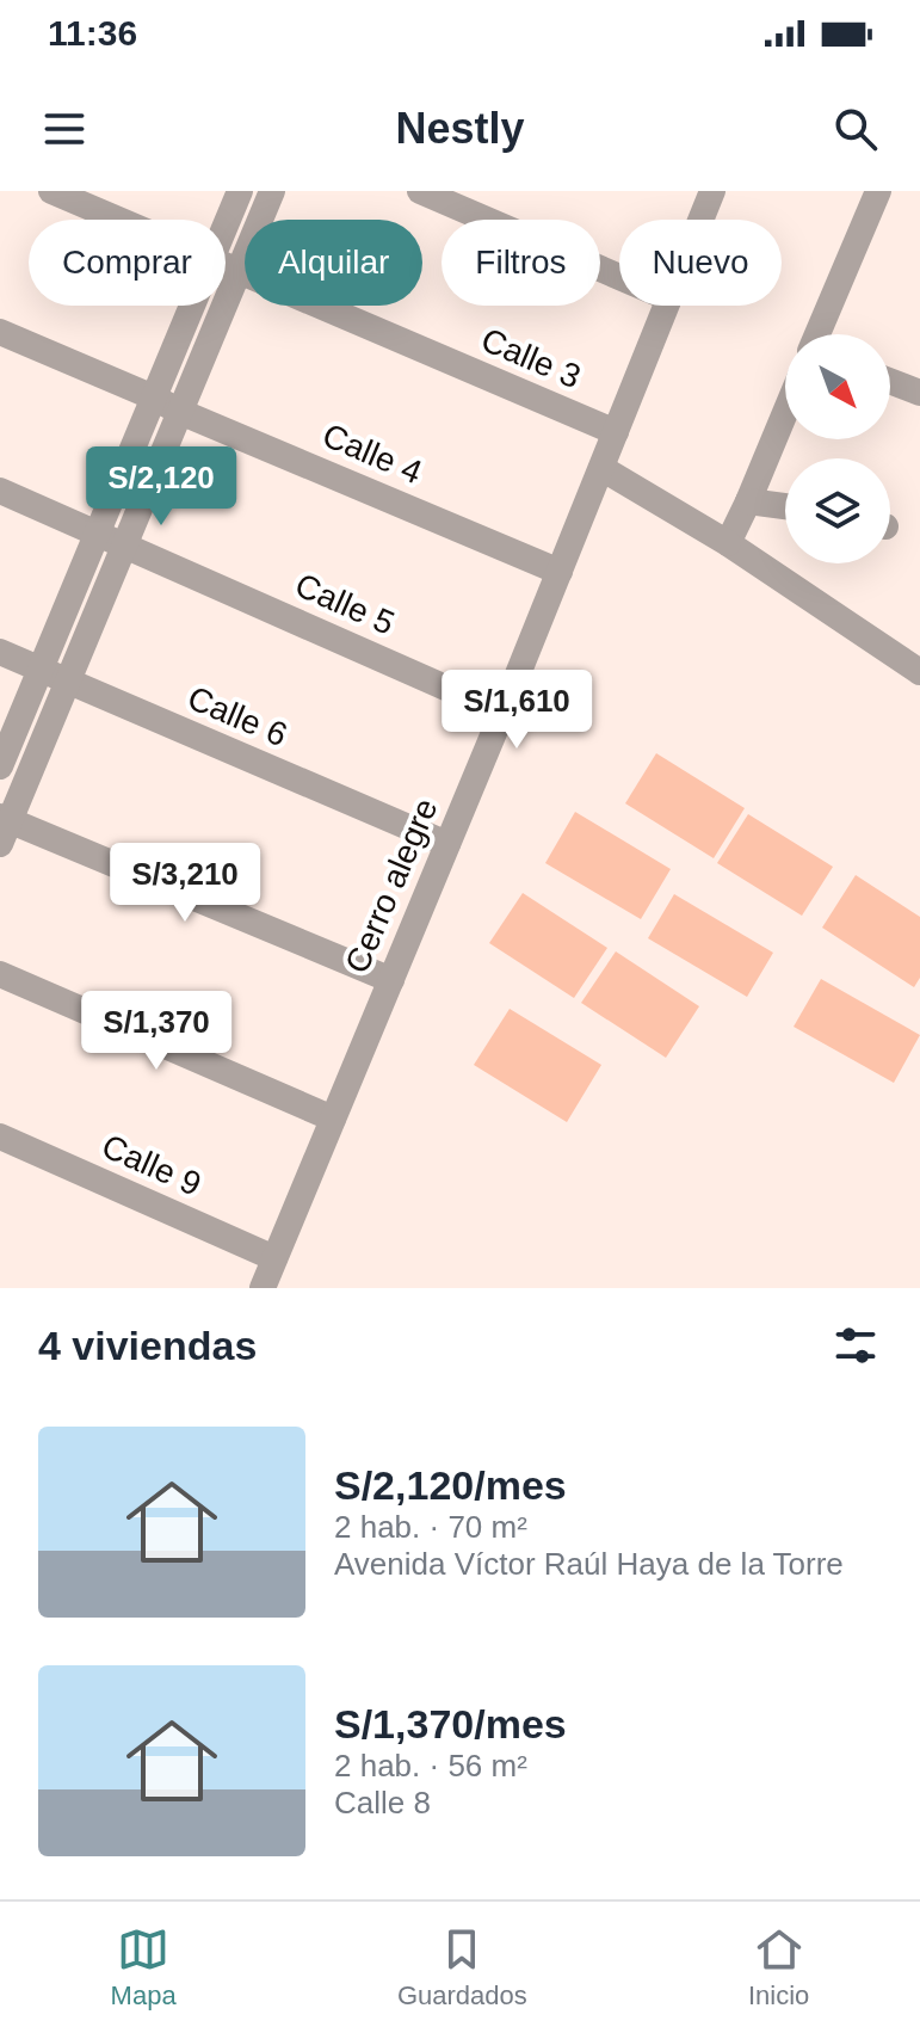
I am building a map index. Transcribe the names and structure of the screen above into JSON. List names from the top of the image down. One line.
{"streets":{"street":["Calle 3","Calle 4","Calle 5","Calle 6","Cerro alegre","Calle 9"]},"crossings":[["Calle 3","Cerro alegre"],["Calle 4","Cerro alegre"],["Calle 5","Cerro alegre"],["Calle 6","Cerro alegre"],["Cerro alegre","Calle 9"]],"north":"bottom right","page":{"status":"11:36","header":"Nestly","chip":["Comprar","Alquilar","Filtros","Nuevo"],"price":["S/2,120","S/1,610","S/3,210","S/1,370"],"heading":"4 viviendas","list":[{"name":"S/2,120/mes","note":"2 hab. · 70 m² · Avenida Víctor Raúl Haya de la Torre"},{"name":"S/1,370/mes","note":"2 hab. · 56 m² · Calle 8"}],"tabs":["Mapa","Guardados","Inicio"]}}
